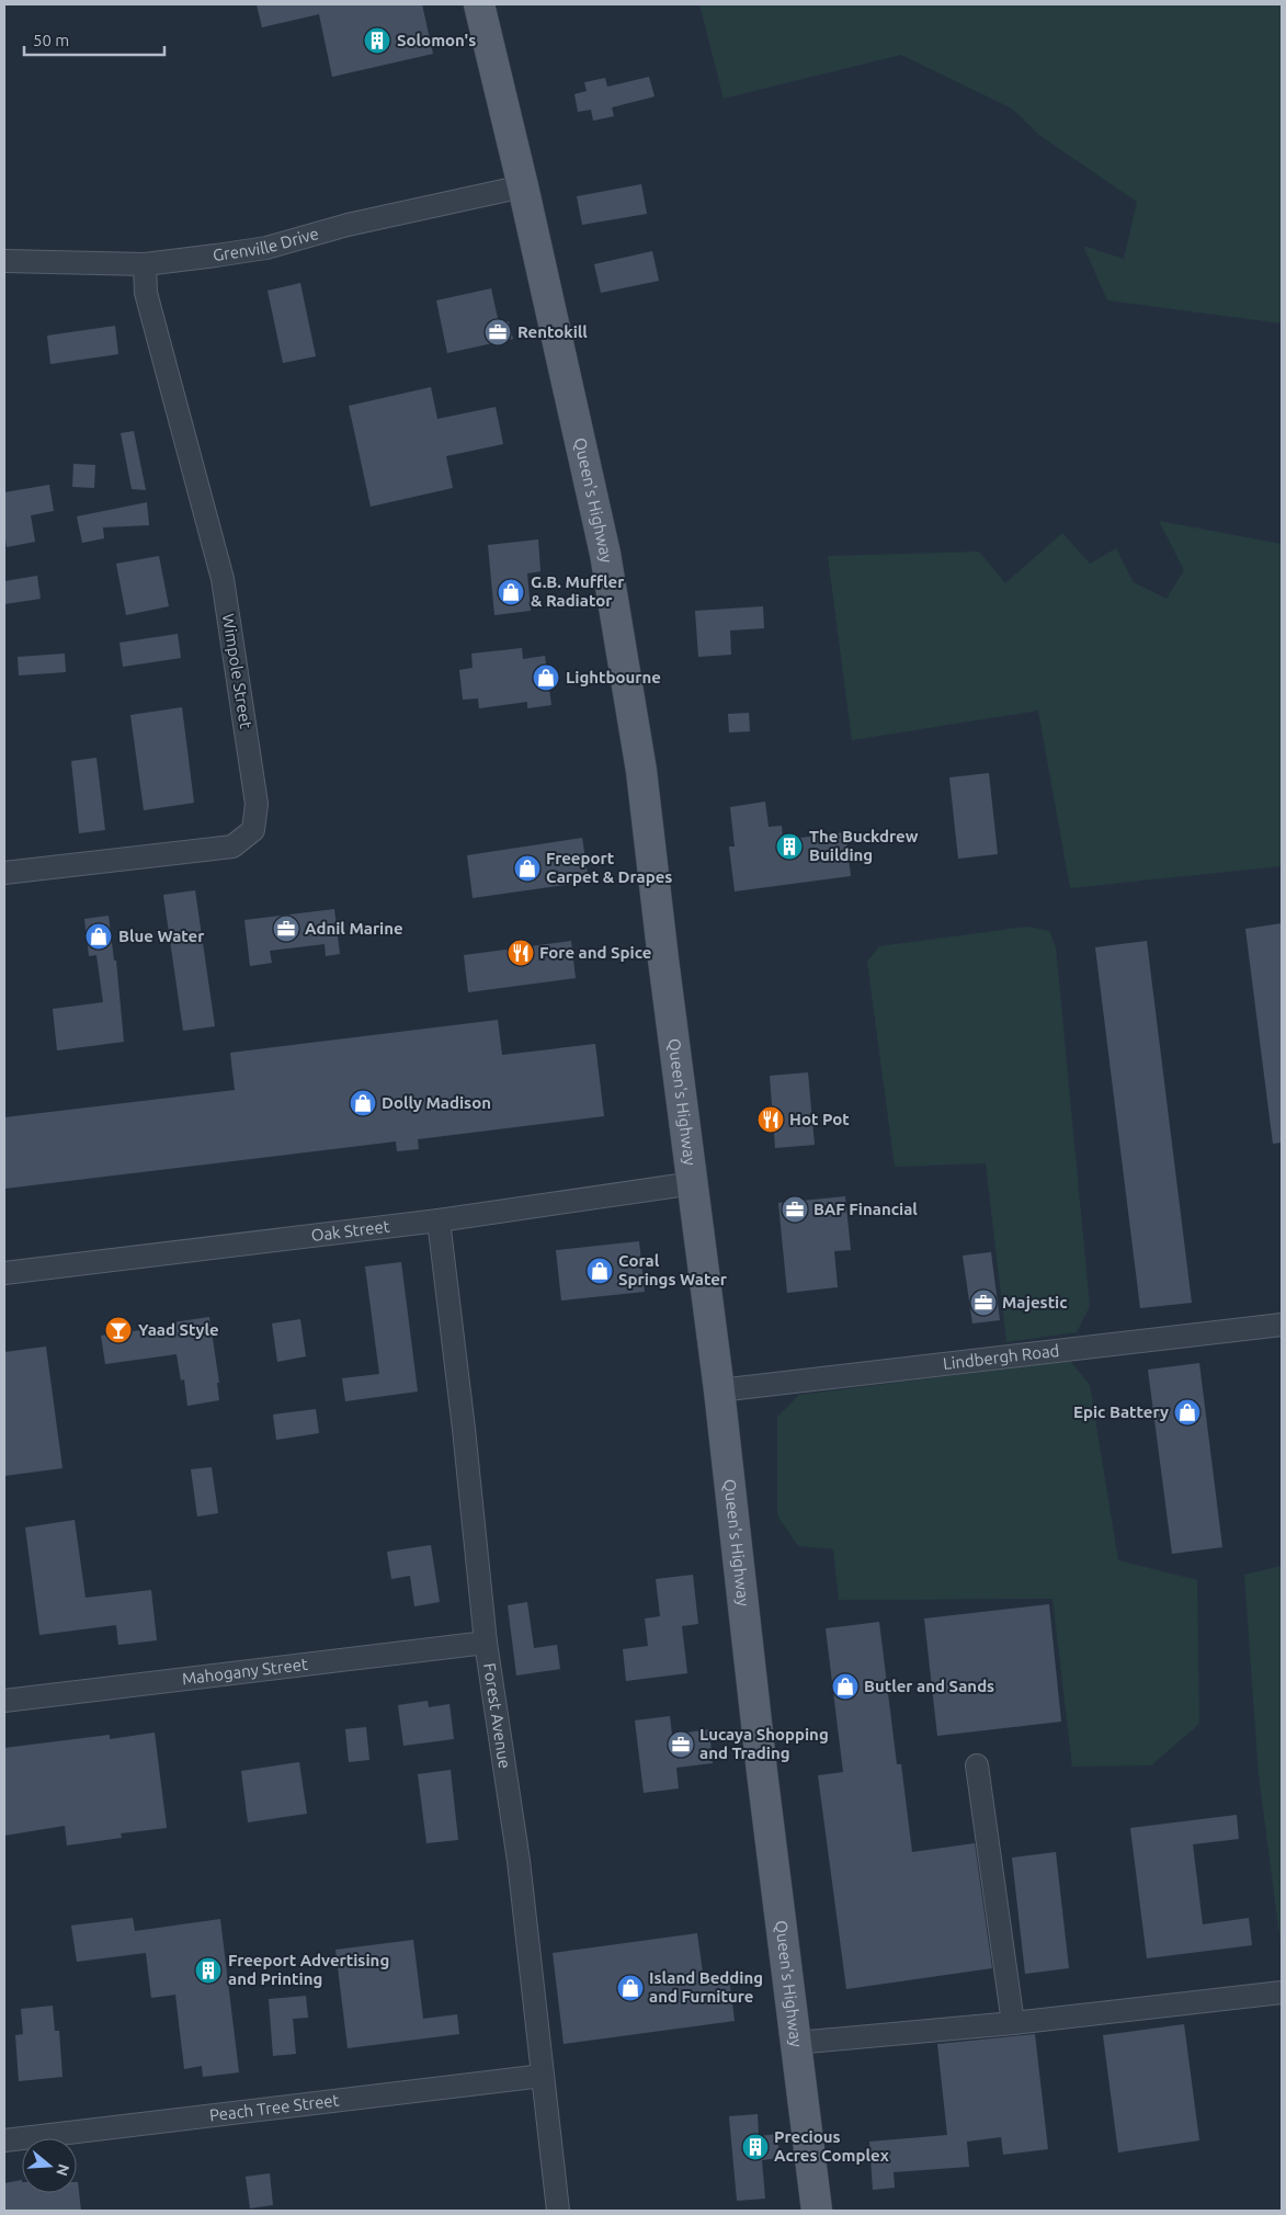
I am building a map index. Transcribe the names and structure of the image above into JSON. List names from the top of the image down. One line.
{"streets":{"main road":["Queen's Highway"],"street":["Grenville Drive","Wimpole Street","Oak Street","Lindbergh Road","Mahogany Street","Forest Avenue","Peach Tree Street"]},"crossings":[["Grenville Drive","Queen's Highway"],["Grenville Drive","Wimpole Street"],["Queen's Highway","Oak Street"],["Queen's Highway","Lindbergh Road"],["Oak Street","Forest Avenue"],["Mahogany Street","Forest Avenue"],["Forest Avenue","Peach Tree Street"]],"places":{"building":["Solomon's","The Buckdrew Building","Freeport Advertising and Printing","Precious Acres Complex"],"office":["Rentokill","Adnil Marine","BAF Financial","Majestic","Lucaya Shopping and Trading"],"shop":["G.B. Muffler & Radiator","Lightbourne","Freeport Carpet & Drapes","Blue Water","Dolly Madison","Coral Springs Water","Epic Battery","Butler and Sands","Island Bedding and Furniture"],"restaurant":["Fore and Spice","Hot Pot"],"bar":["Yaad Style"]},"scale_bar":"50 m","north":"right"}
